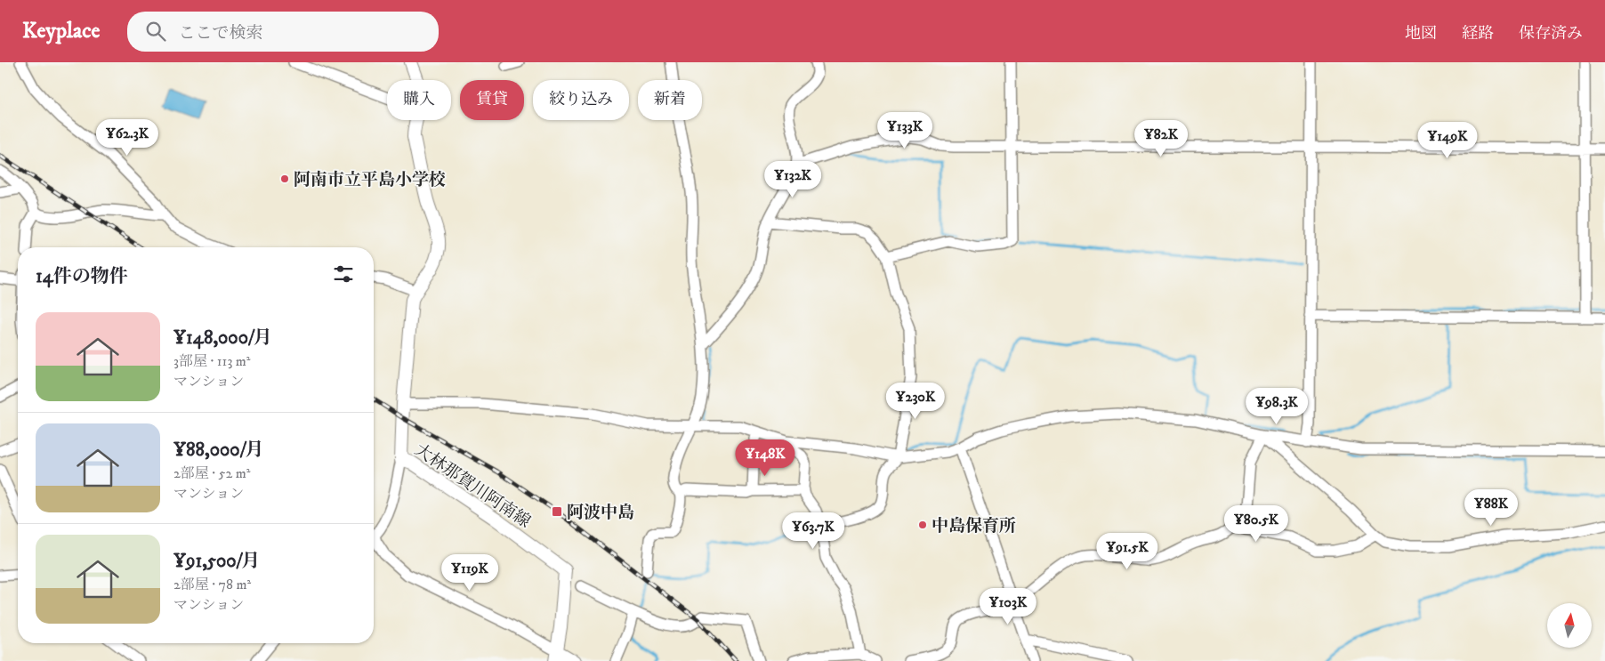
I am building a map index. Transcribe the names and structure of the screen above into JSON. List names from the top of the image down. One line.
{"streets":{"main road":["大林那賀川阿南線"]},"places":{"other":["阿南市立平島小学校","中島保育所"],"transit":["阿波中島"]},"north":"top","page":{"header":"Keyplace","search":"ここで検索","nav":["地図","経路","保存済み"],"chip":["購入","賃貸","絞り込み","新着"],"price":["¥133K","¥62.3K","¥82K","¥149K","¥132K","¥230K","¥98.3K","¥148K","¥88K","¥80.5K","¥63.7K","¥91.5K","¥119K","¥103K"],"heading":"14件の物件","list":[{"name":"¥148,000/月","note":"3部屋 · 113 m² · マンション"},{"name":"¥88,000/月","note":"2部屋 · 52 m² · マンション"},{"name":"¥91,500/月","note":"2部屋 · 78 m² · マンション"}]}}
